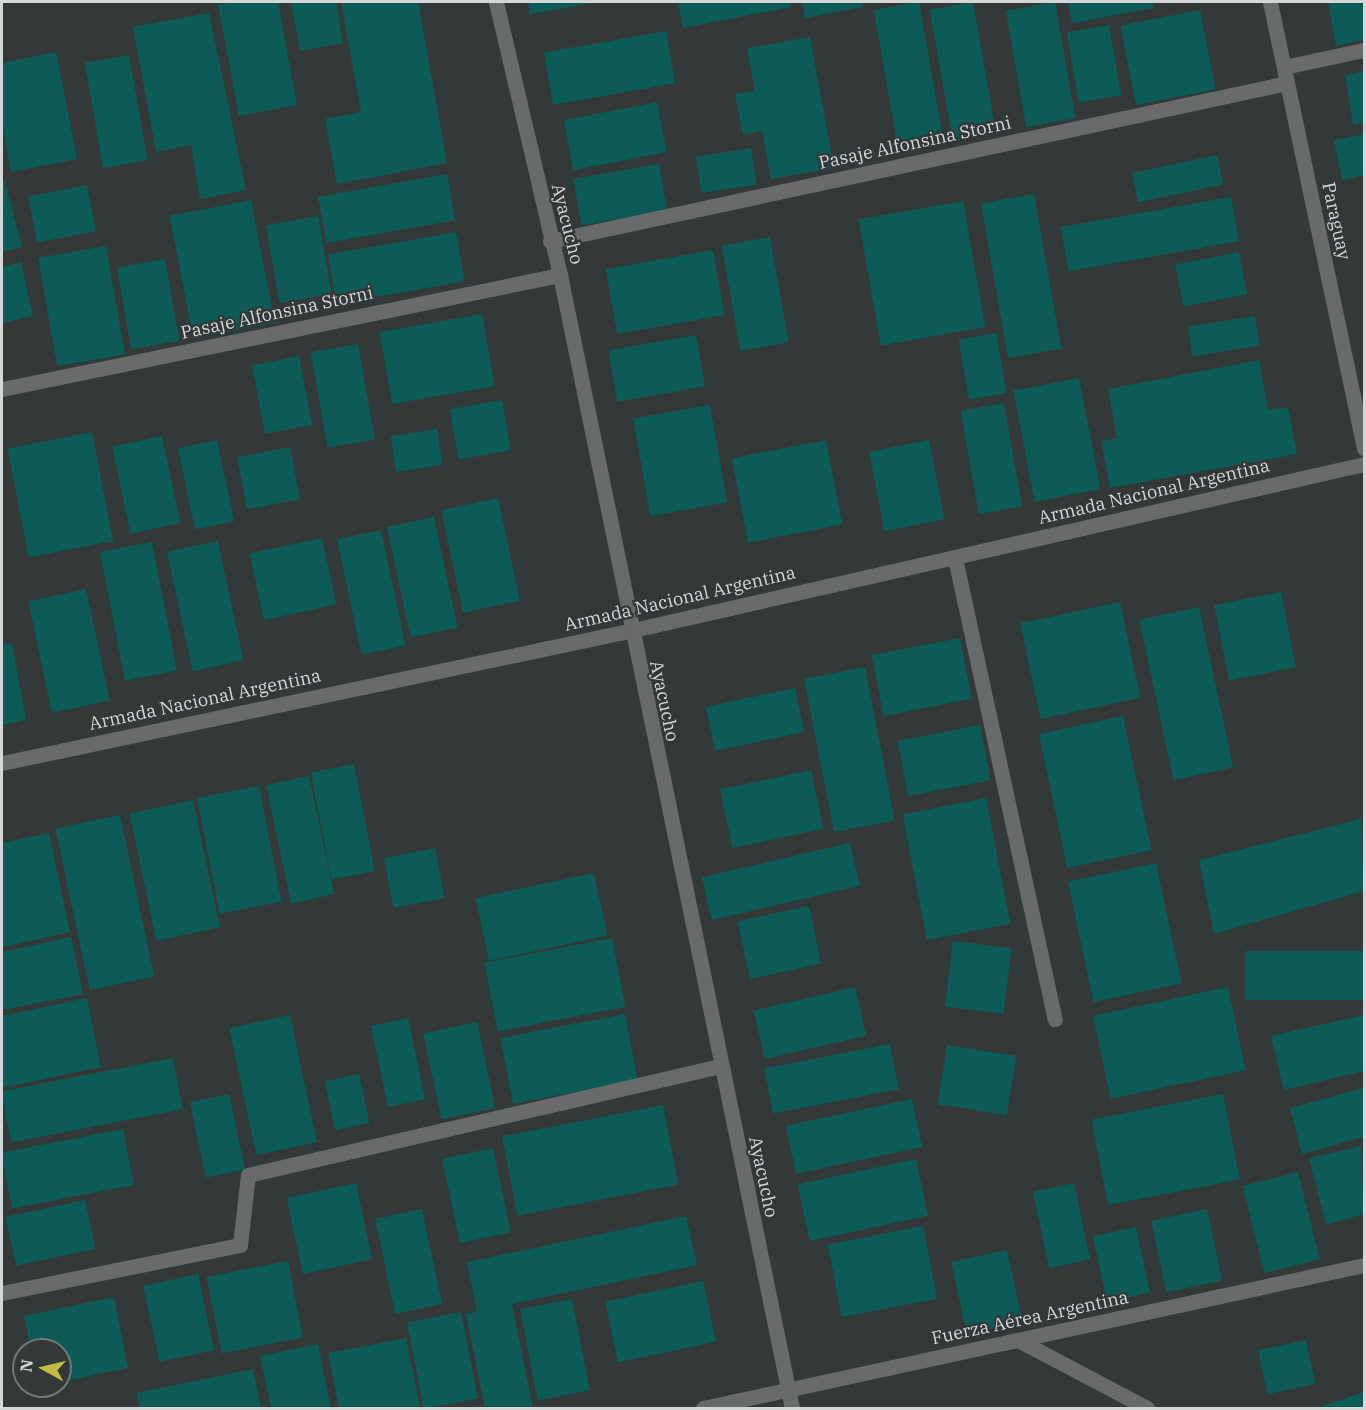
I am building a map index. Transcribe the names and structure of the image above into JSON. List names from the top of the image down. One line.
{"streets":{"street":["Pasaje Alfonsina Storni","Paraguay","Ayacucho","Armada Nacional Argentina","Fuerza Aérea Argentina"]},"crossings":[["Pasaje Alfonsina Storni","Paraguay"],["Pasaje Alfonsina Storni","Ayacucho"],["Ayacucho","Armada Nacional Argentina"],["Ayacucho","Fuerza Aérea Argentina"]],"north":"left"}
